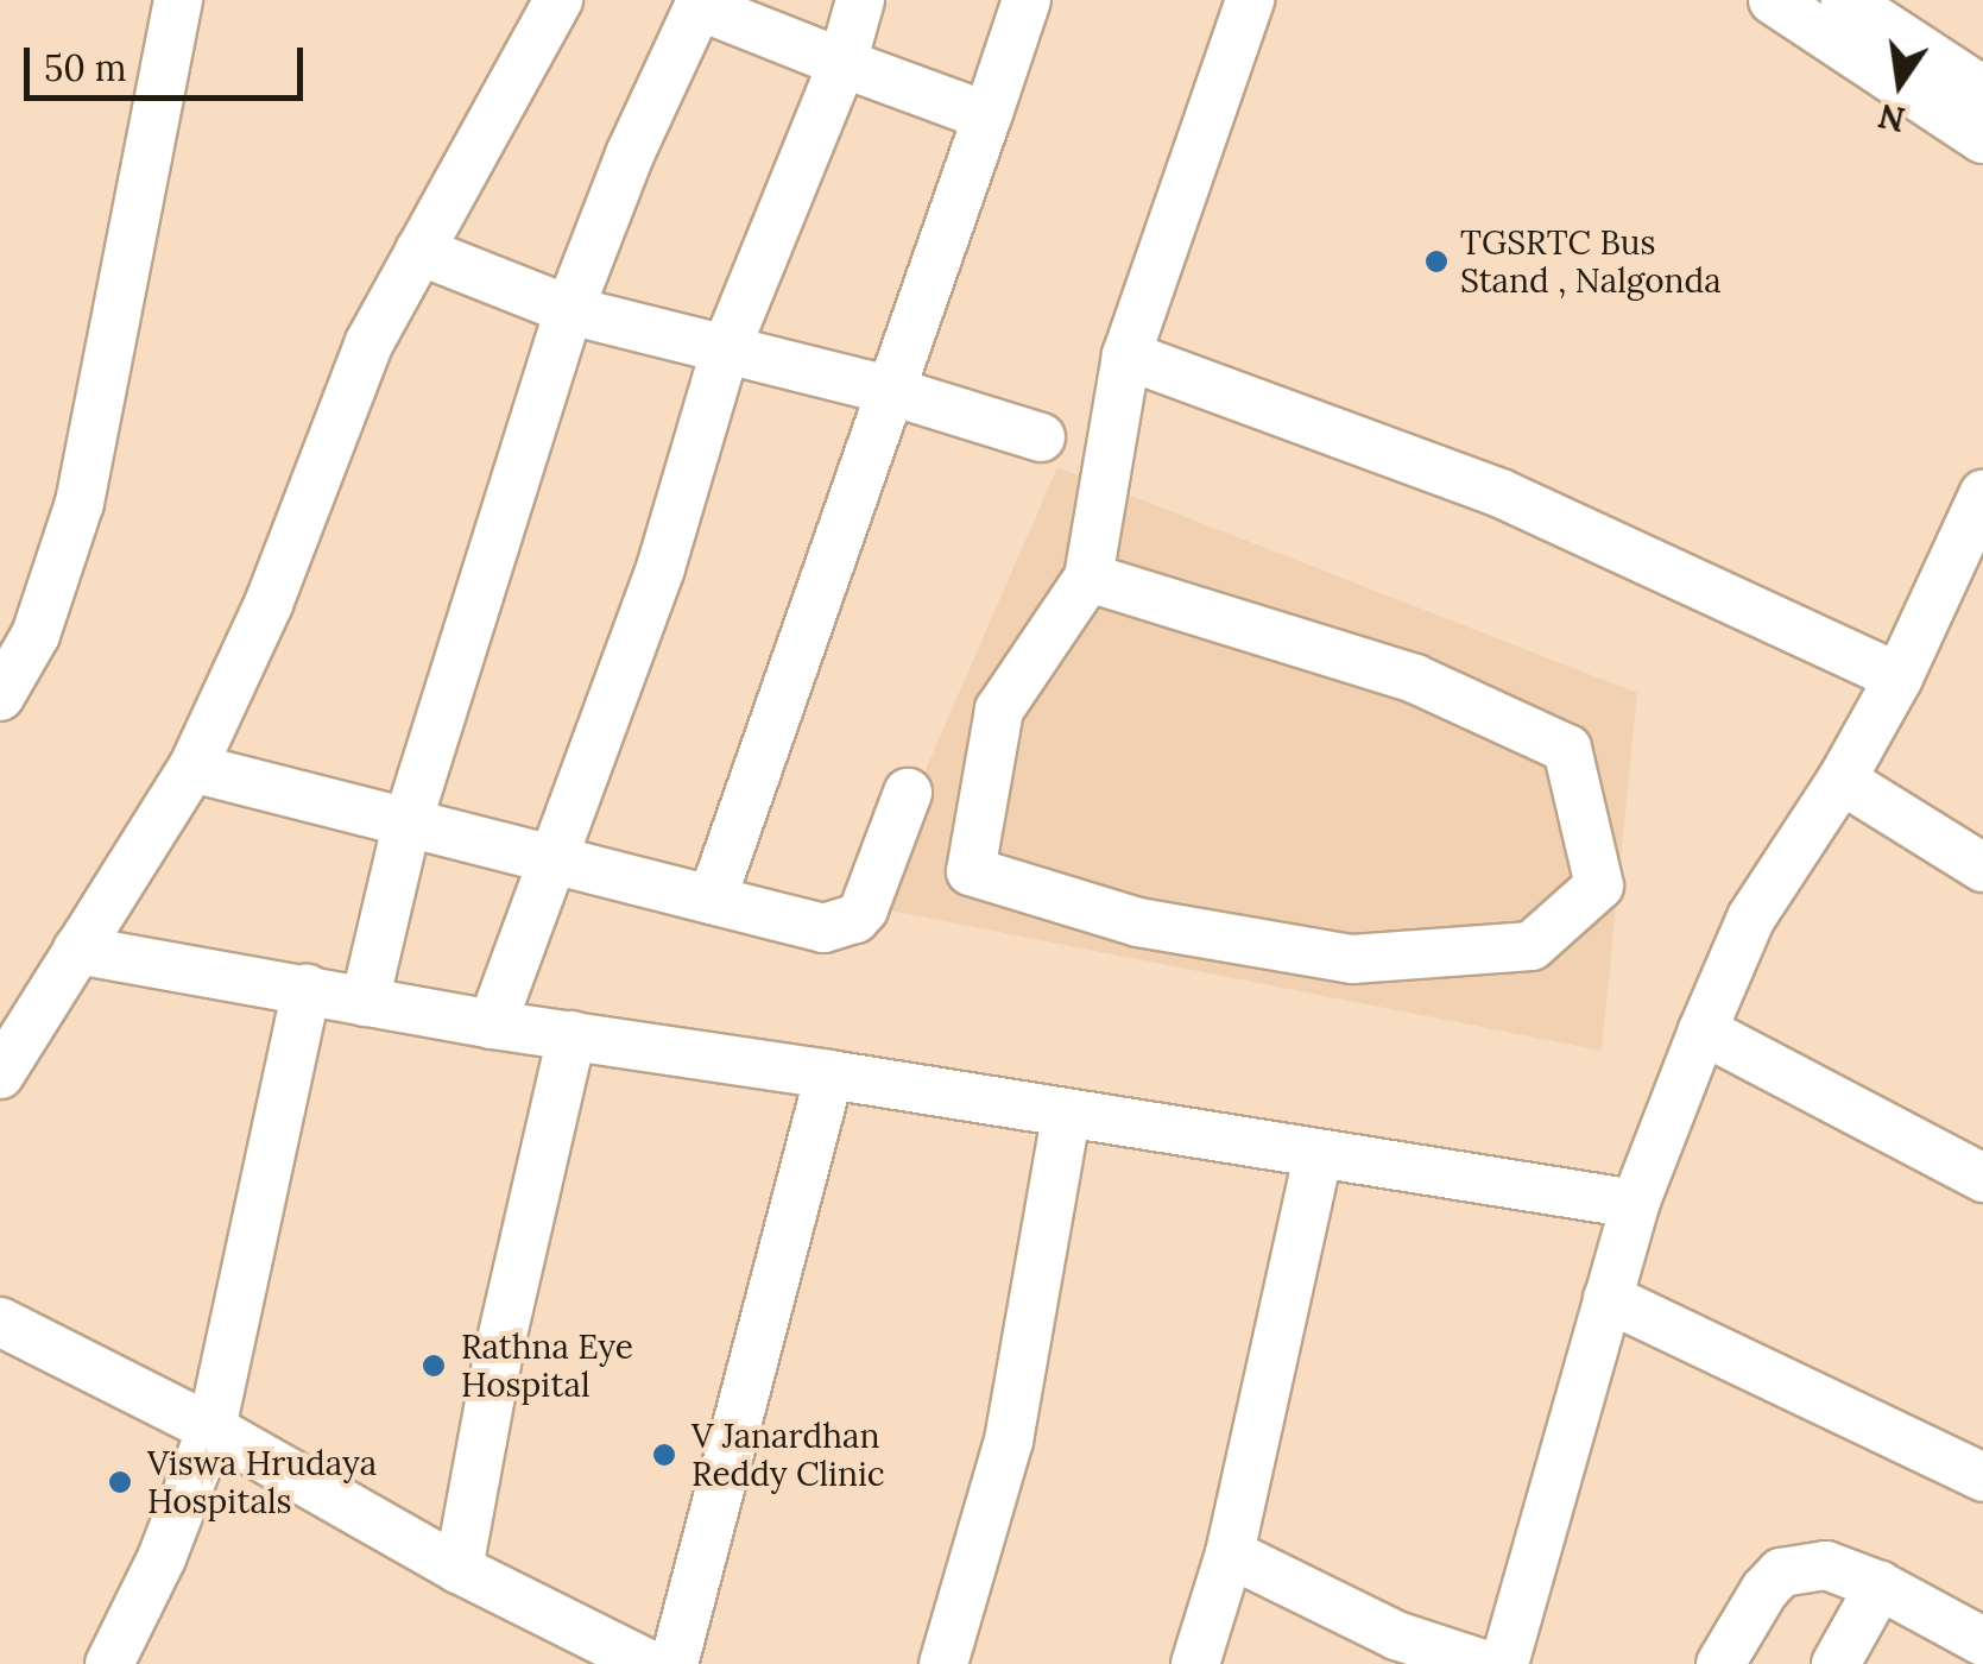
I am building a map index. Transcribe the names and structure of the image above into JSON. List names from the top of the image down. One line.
{"places":["TGSRTC Bus Stand , Nalgonda","Rathna Eye Hospital","V Janardhan Reddy Clinic","Viswa Hrudaya Hospitals"],"scale_bar":"50 m","north":"bottom"}
